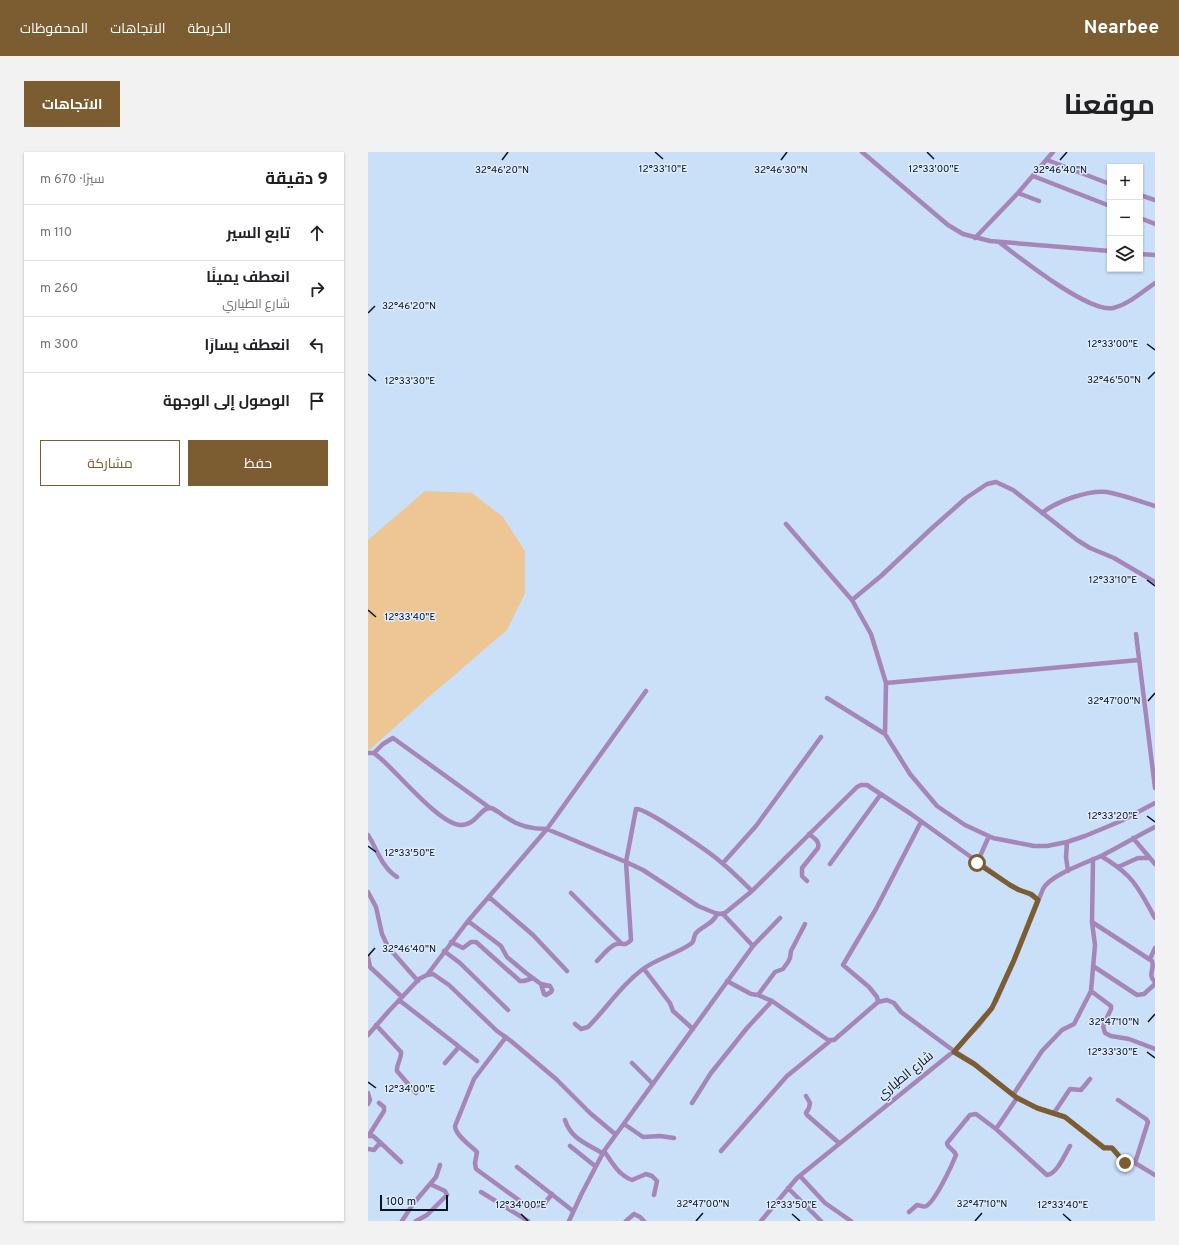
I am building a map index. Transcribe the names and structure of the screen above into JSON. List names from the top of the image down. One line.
{"streets":{"street":["شارع الطياري"]},"scale_bar":"100 m","page":{"header":"Nearbee","nav":["الخريطة","الاتجاهات","المحفوظات"],"title":"موقعنا","buttons":["الاتجاهات",["حفظ","مشاركة"]],"heading":["9 دقيقة","سيرًا · 670 m"],"map_buttons":["+","−"],"list":[["تابع السير","110 m"],["انعطف يمينًا","شارع الطياري","260 m"],["انعطف يسارًا","300 m"],"الوصول إلى الوجهة"],"scale":"100 m"},"coordinates":["12°33'10\"E","12°33'00\"E","32°46'20\"N","32°46'30\"N","32°46'40\"N","32°46'50\"N","12°33'30\"E","12°33'40\"E","32°47'00\"N","12°33'20\"E","12°33'50\"E","32°47'10\"N","12°34'00\"E"]}
